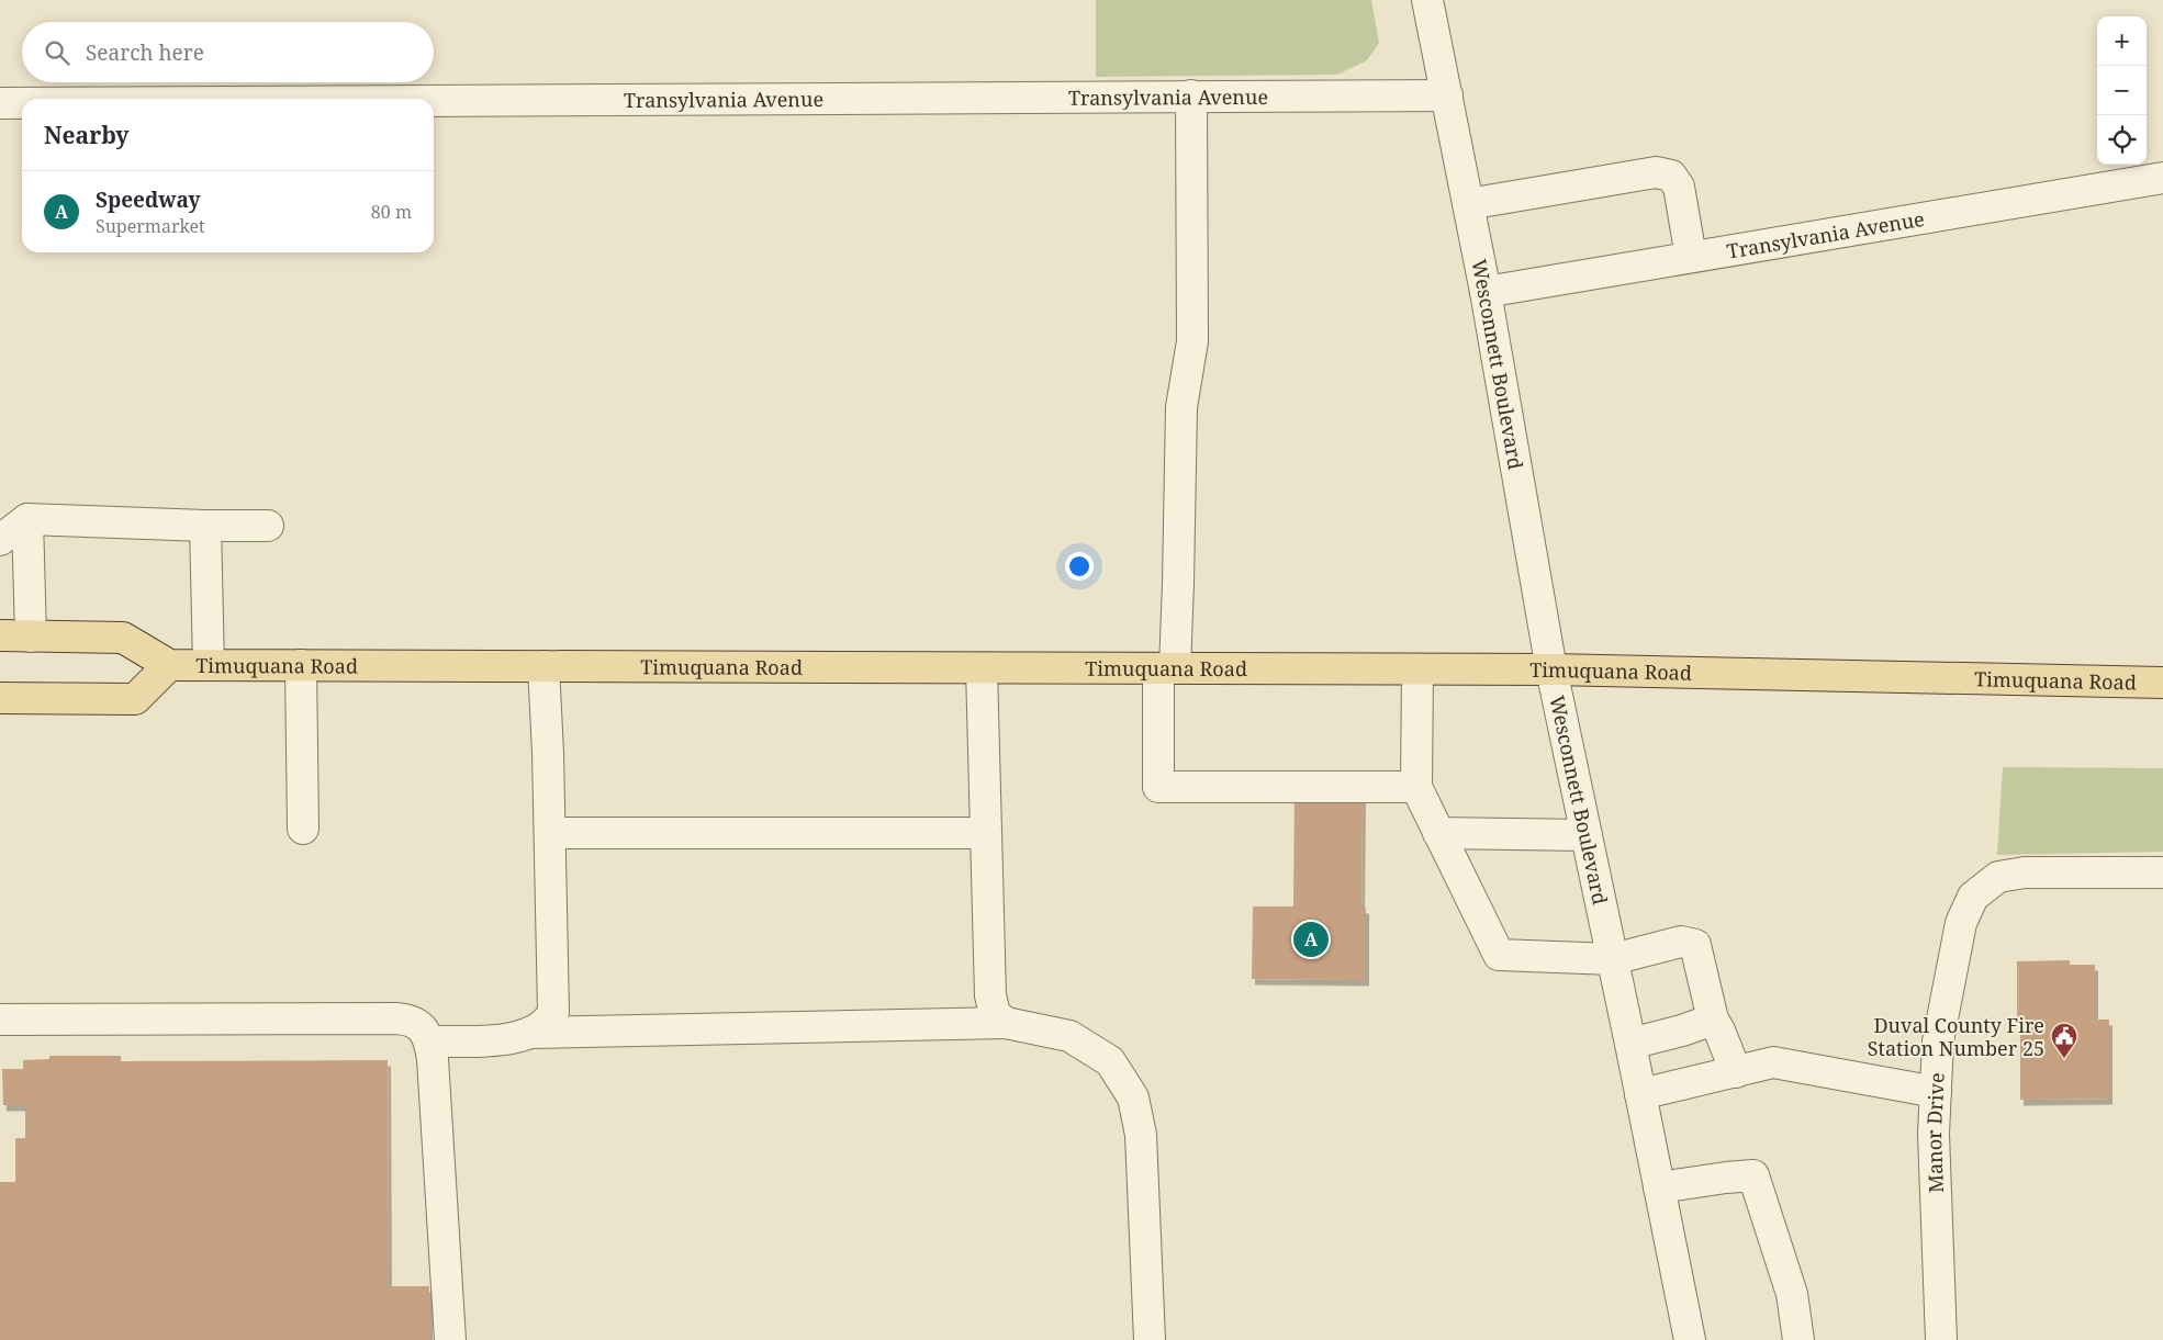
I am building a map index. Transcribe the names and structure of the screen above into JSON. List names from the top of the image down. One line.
{"streets":{"main road":["Timuquana Road"],"street":["Transylvania Avenue","Wesconnett Boulevard","Manor Drive"]},"crossings":[["Transylvania Avenue","Wesconnett Boulevard"],["Wesconnett Boulevard","Timuquana Road"]],"places":{"public building":["Duval County Fire Station Number 25"]},"page":{"map_buttons":["+","−"],"search":"Search here","heading":"Nearby","list":[{"mark":"A","name":"Speedway","note":"Supermarket","value":"80 m"}],"pins":"A"}}
